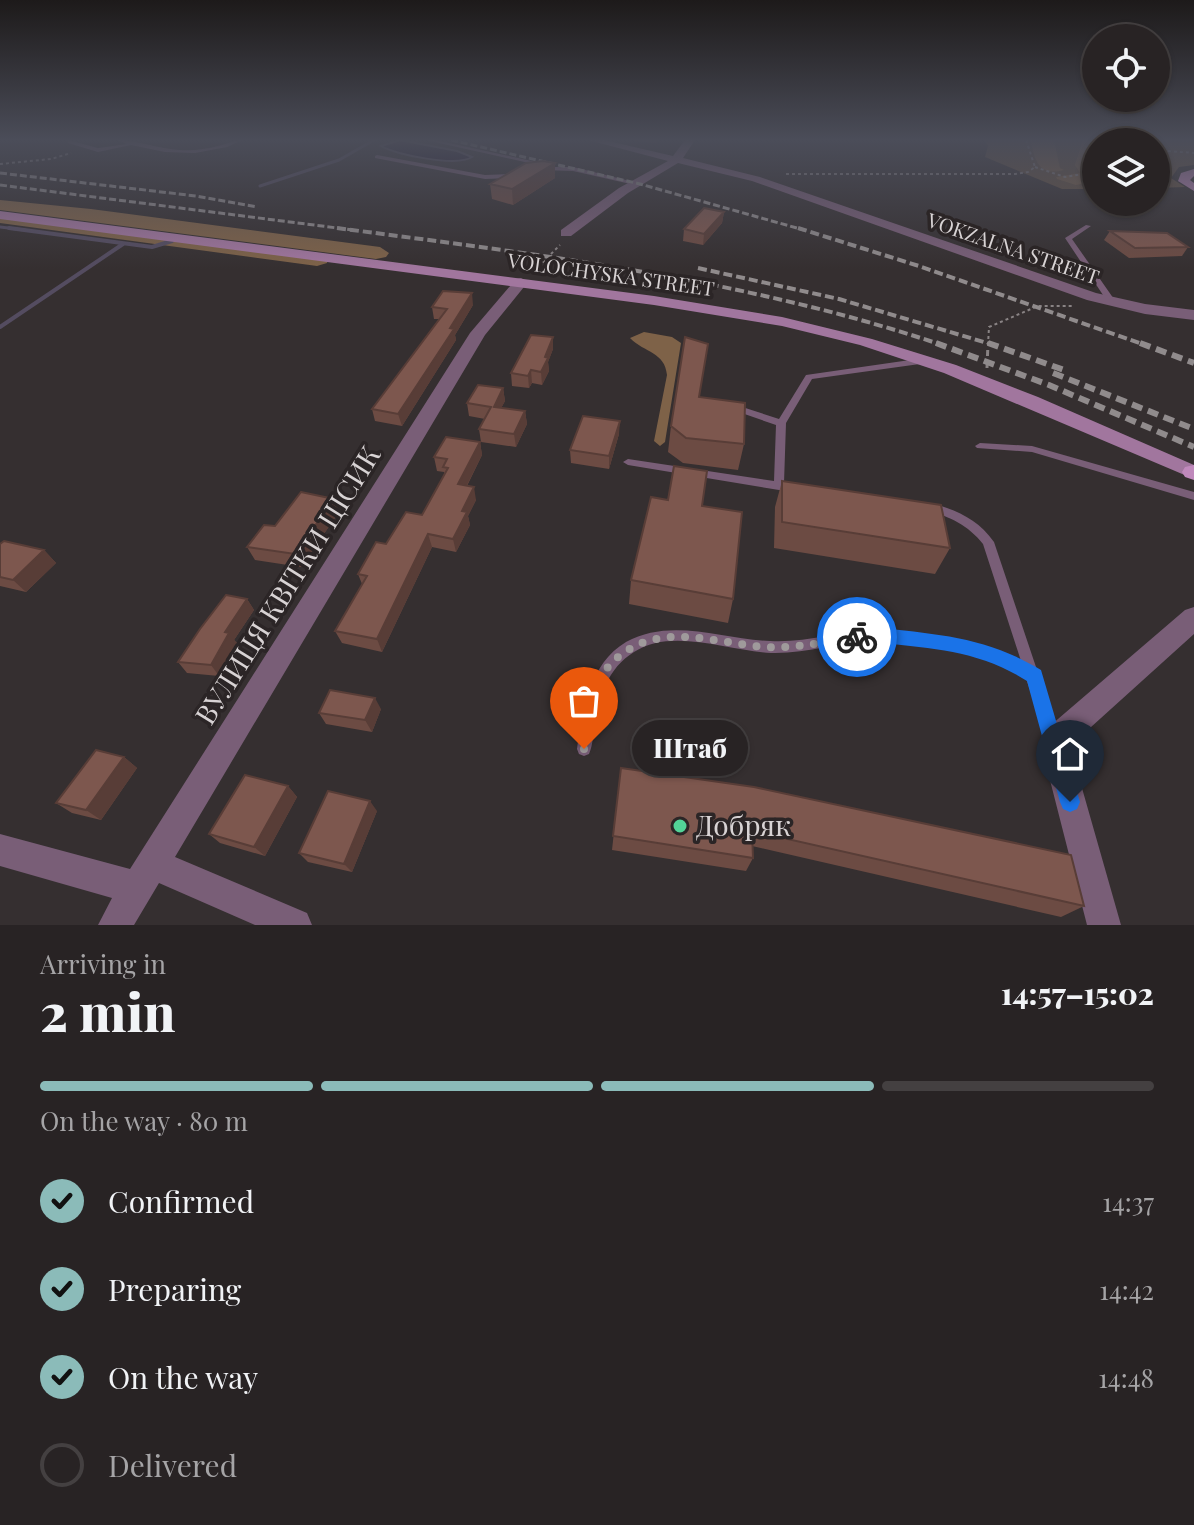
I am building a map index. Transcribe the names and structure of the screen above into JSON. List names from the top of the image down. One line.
{"streets":{"main road":["VOLOCHYSKA STREET"],"street":["VOKZALNA STREET","ВУЛИЦЯ КВІТКИ ЦІСИК"]},"crossings":[["VOLOCHYSKA STREET","ВУЛИЦЯ КВІТКИ ЦІСИК"]],"places":["Штаб","Добряк"],"page":{"bubble":"Штаб","heading":["2 min","Arriving in","14:57–15:02"],"bar":"On the way · 80 m","list":[["Confirmed","14:37"],["Preparing","14:42"],["On the way","14:48"],"Delivered"]}}
